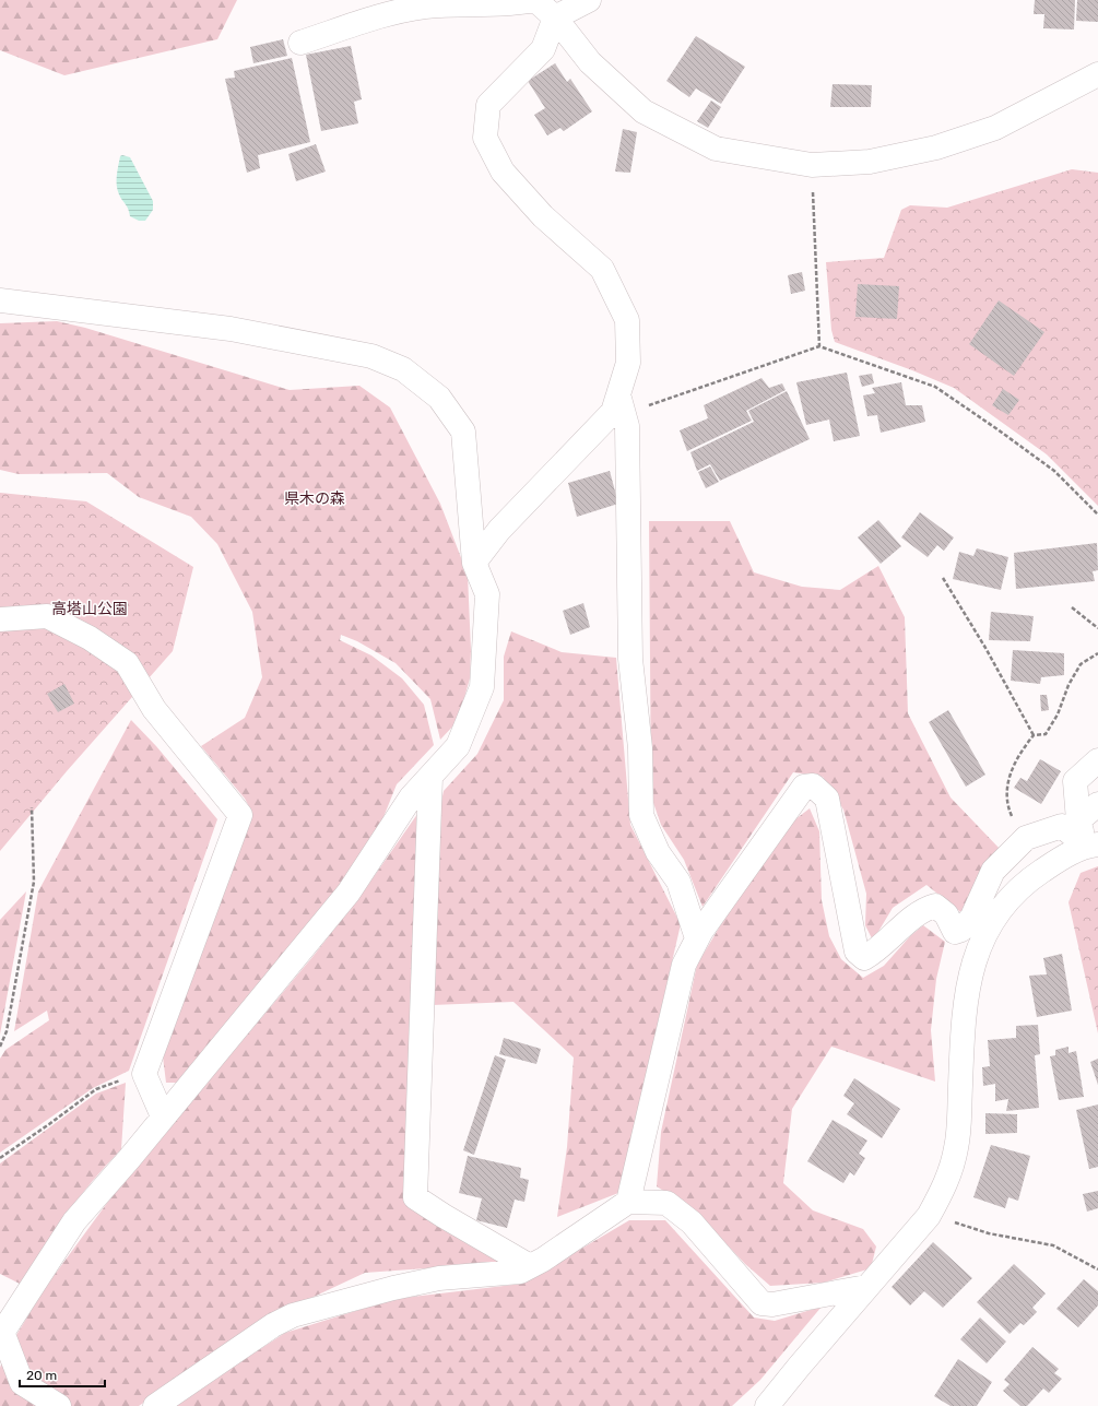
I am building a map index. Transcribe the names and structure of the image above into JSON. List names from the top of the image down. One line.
{"parks":["県木の森","高塔山公園"],"scale_bar":"20 m"}
